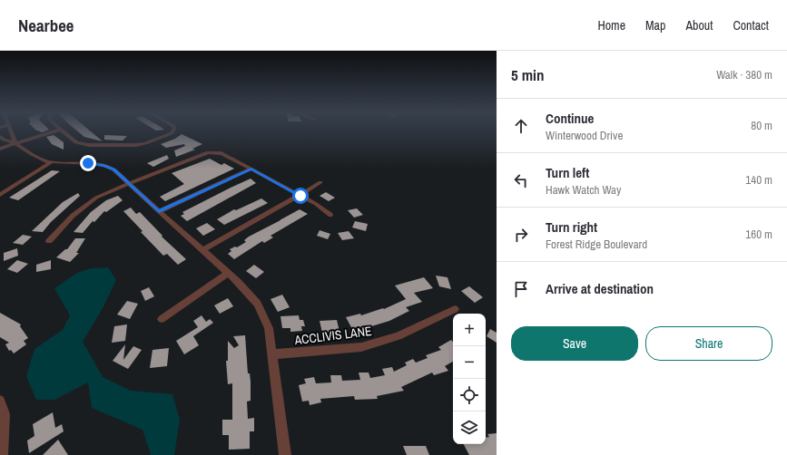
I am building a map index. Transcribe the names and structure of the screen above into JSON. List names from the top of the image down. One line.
{"streets":{"street":["ACCLIVIS LANE"]},"page":{"header":"Nearbee","nav":["Home","Map","About","Contact"],"heading":["5 min","Walk · 380 m"],"list":[["Continue","Winterwood Drive","80 m"],["Turn left","Hawk Watch Way","140 m"],["Turn right","Forest Ridge Boulevard","160 m"],"Arrive at destination"],"map_buttons":["+","−"],"buttons":["Save","Share"]}}
